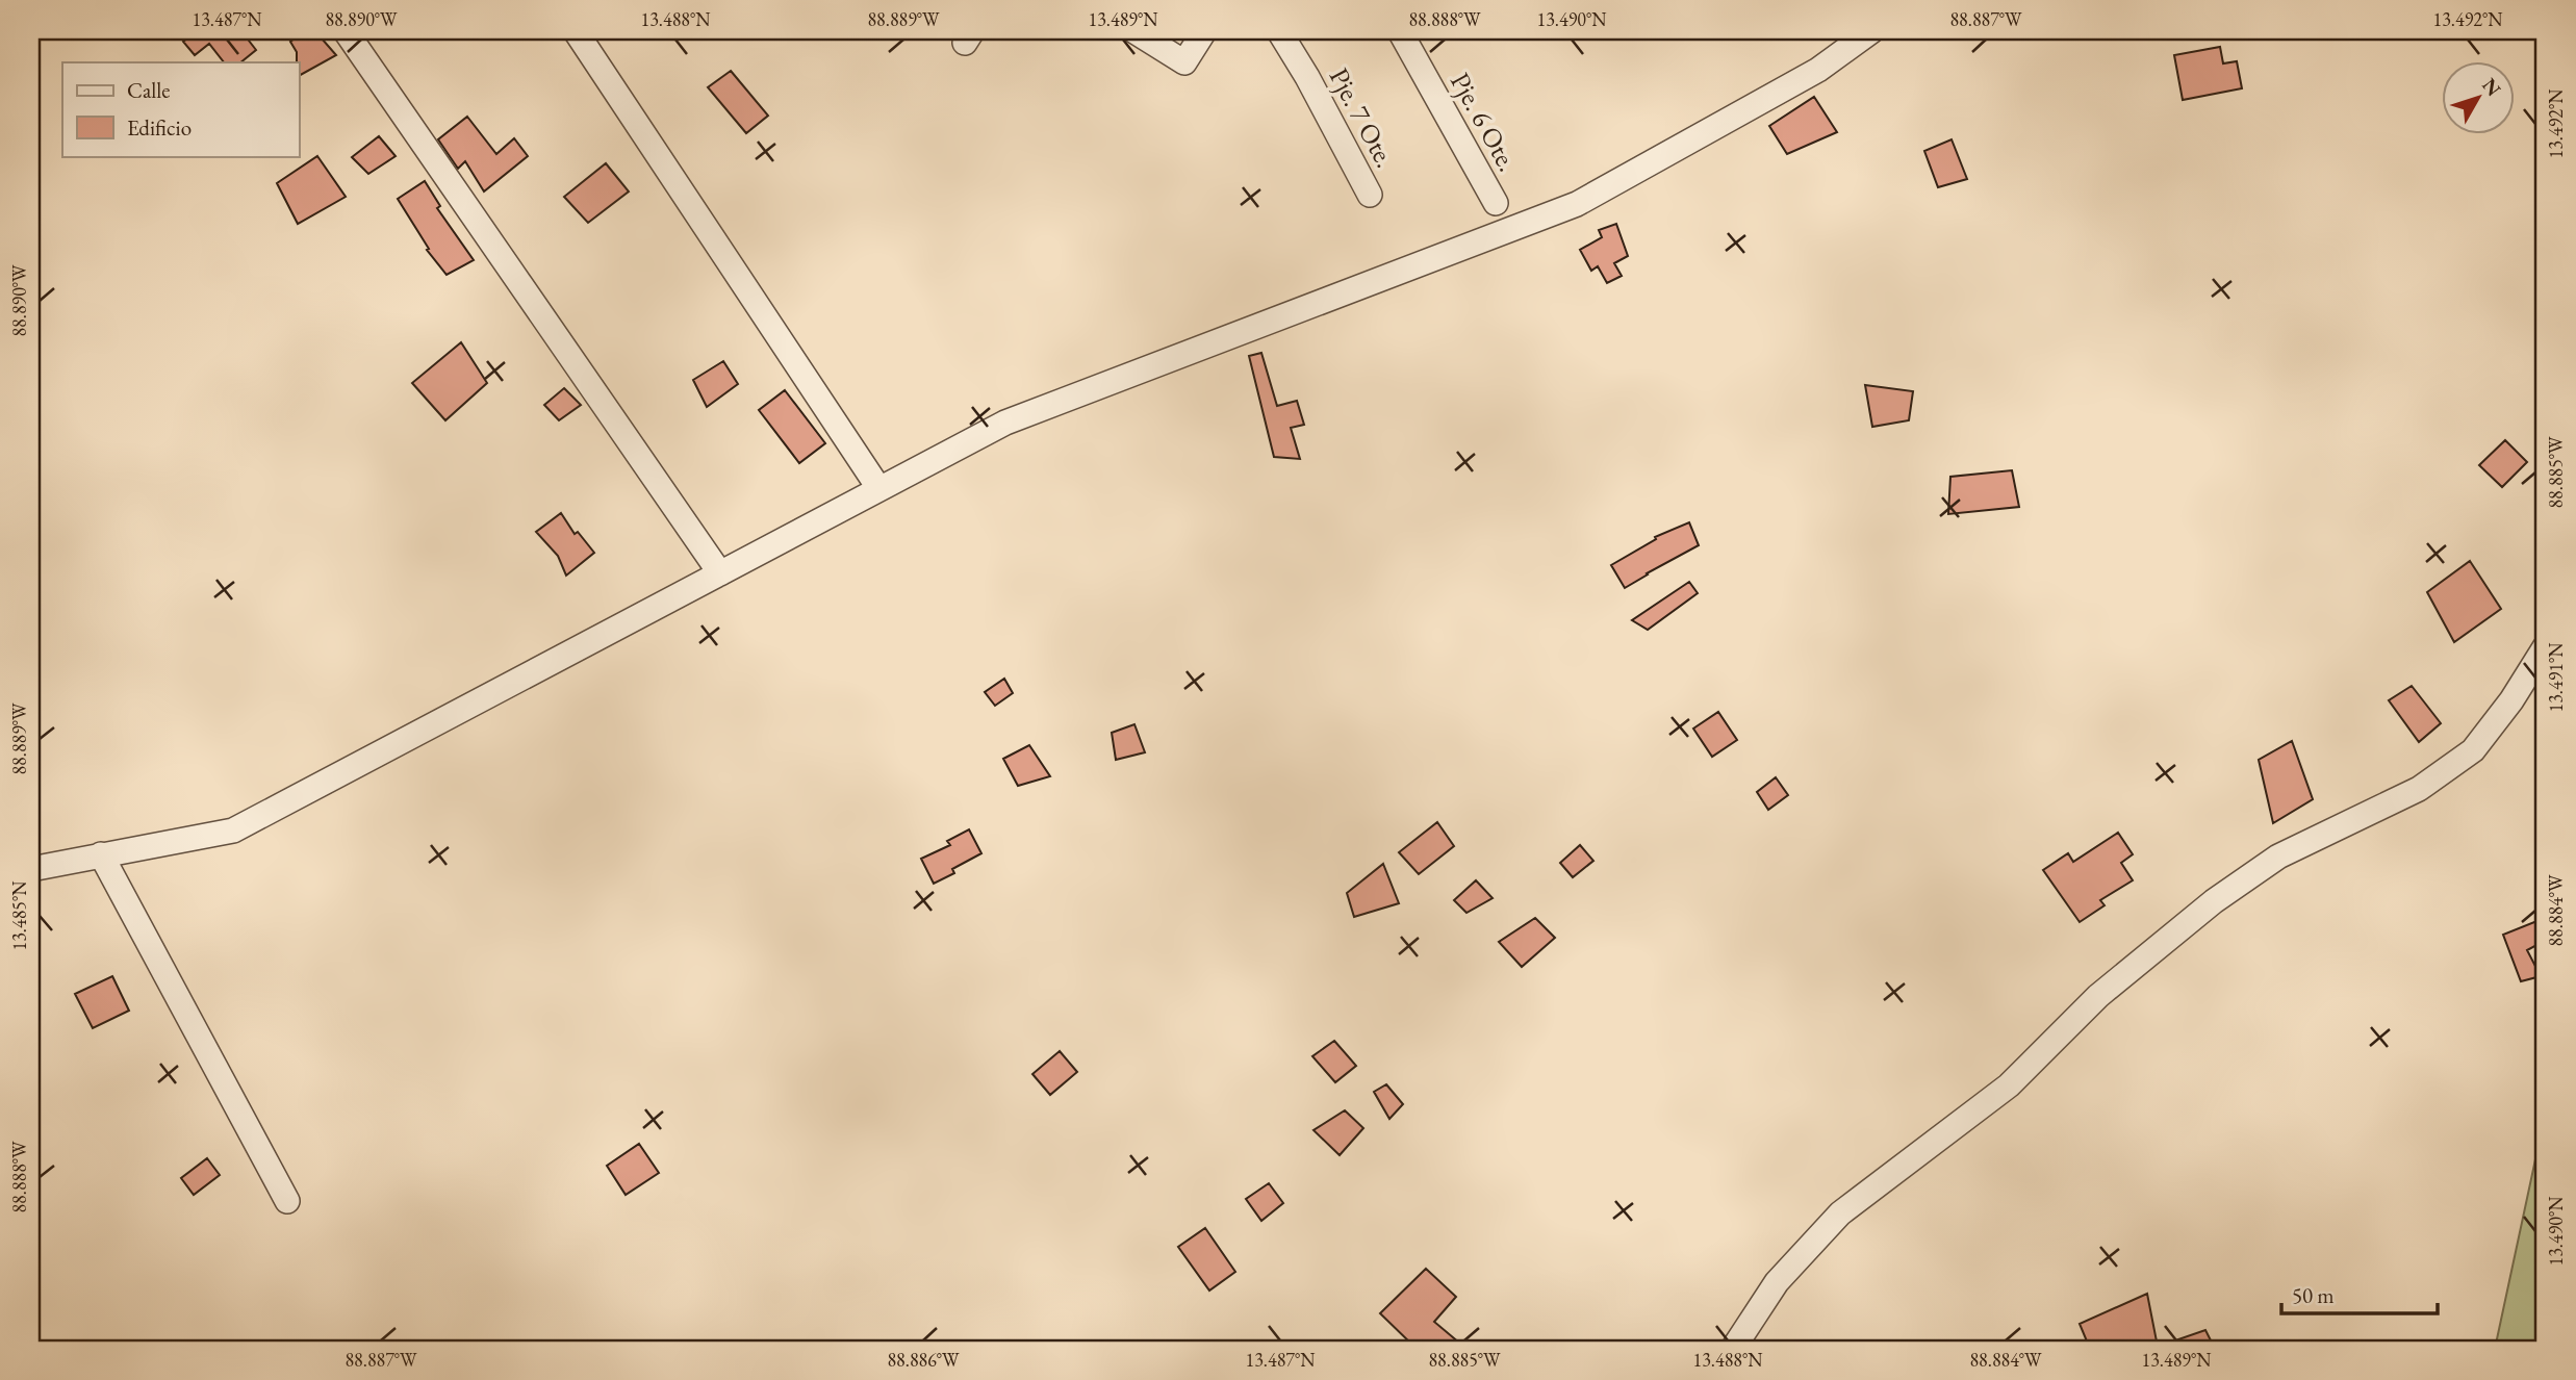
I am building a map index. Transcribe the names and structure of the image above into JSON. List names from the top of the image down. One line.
{"streets":{"street":["Pje. 7 Ote.","Pje. 6 Ote."]},"legend":["Calle","Edificio"],"scale_bar":"50 m","north":"top right","coordinates":["13.487°N","88.890°W","13.488°N","88.889°W","13.489°N","88.888°W","13.490°N","88.887°W","13.492°N","88.885°W","13.491°N","88.884°W","13.485°N","88.886°W"]}
